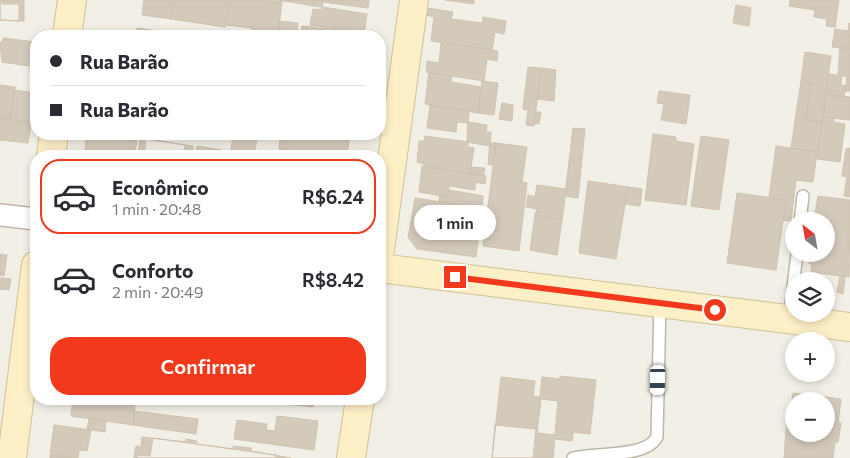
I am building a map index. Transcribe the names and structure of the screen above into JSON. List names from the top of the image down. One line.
{"north":"top left","page":{"banner":["Rua Barão","Rua Barão"],"list":[{"name":"Econômico","note":"1 min · 20:48","value":"R$6.24"},{"name":"Conforto","note":"2 min · 20:49","value":"R$8.42"}],"bubble":"1 min","map_buttons":["+","−"],"buttons":"Confirmar"}}
